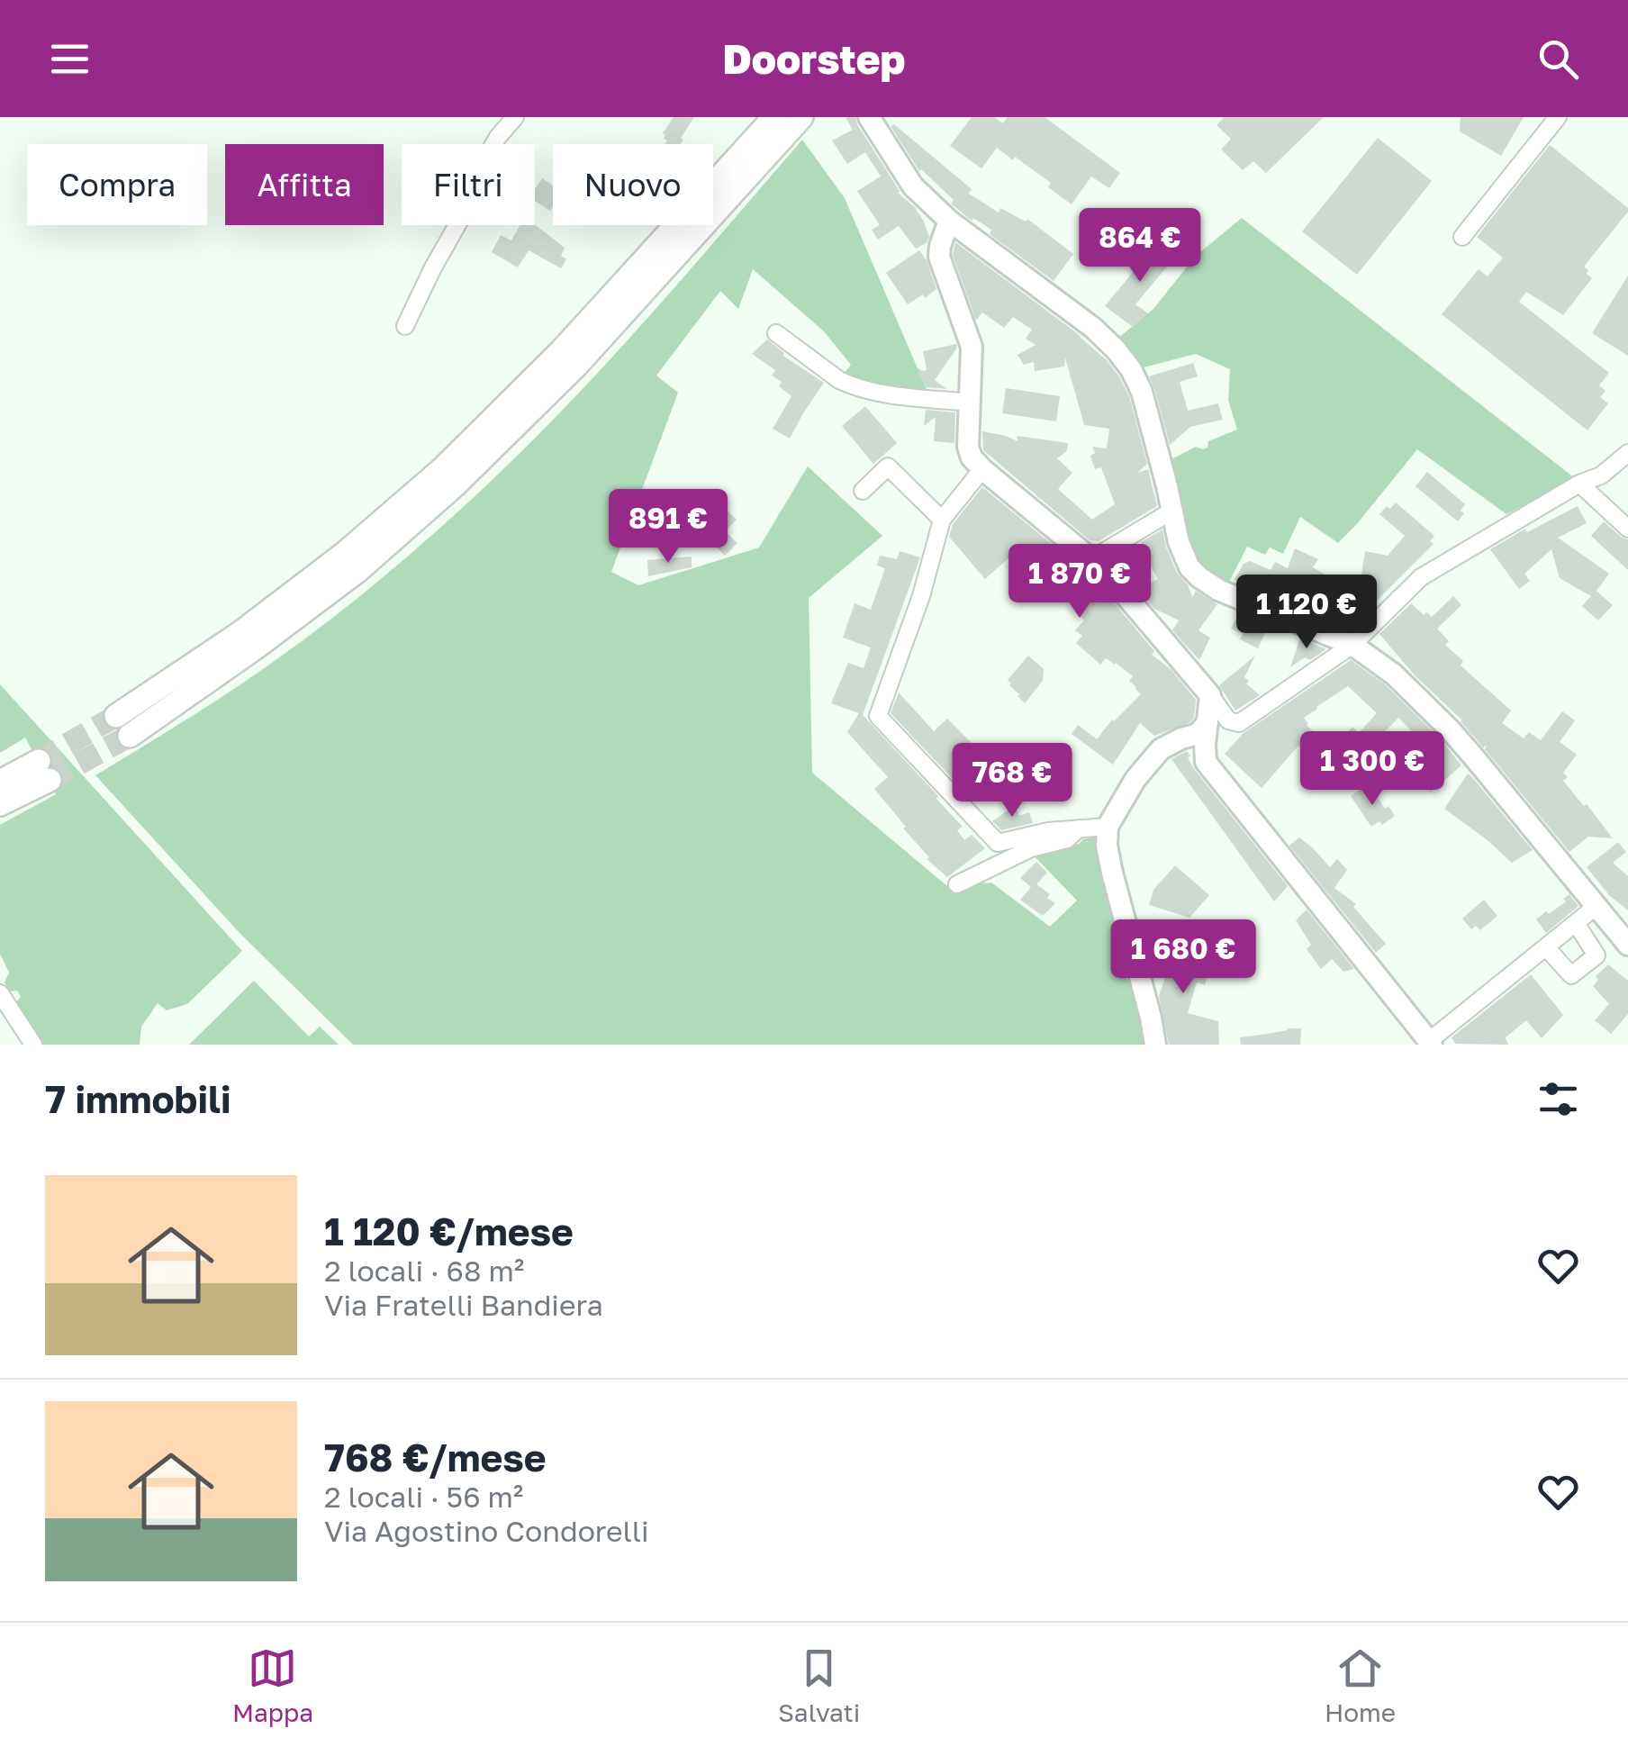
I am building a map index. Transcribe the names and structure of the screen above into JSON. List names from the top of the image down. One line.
{"page":{"header":"Doorstep","chip":["Compra","Affitta","Filtri","Nuovo"],"price":["864 €","891 €","1 870 €","1 120 €","1 300 €","768 €","1 680 €"],"heading":"7 immobili","list":[{"name":"1 120 €/mese","note":"2 locali · 68 m² · Via Fratelli Bandiera"},{"name":"768 €/mese","note":"2 locali · 56 m² · Via Agostino Condorelli"}],"tabs":["Mappa","Salvati","Home"]}}
